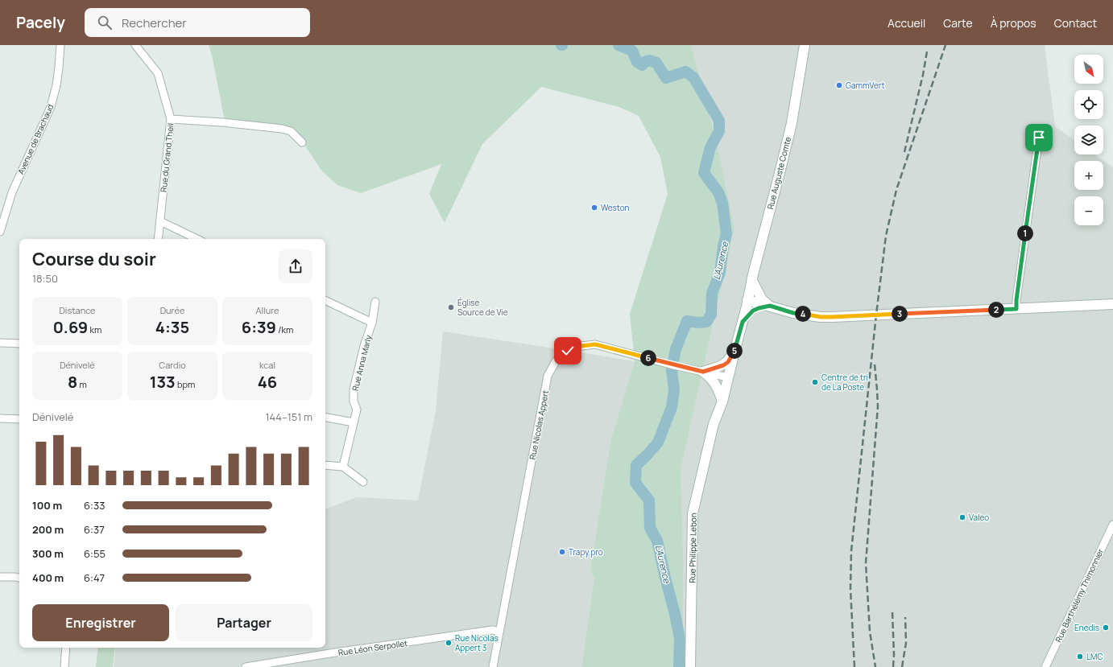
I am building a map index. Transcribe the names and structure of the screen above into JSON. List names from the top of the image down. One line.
{"streets":{"street":["Avenue de Brachaud","Rue du Grand Theil","Rue Auguste Comte","Rue Anna Marly","Rue Nicolas Appert","Rue Philippe Lebon","Rue Barthélémy Thimonnier","Rue Léon Serpollet"]},"crossings":[["Rue Auguste Comte","Rue Philippe Lebon"],["Rue Nicolas Appert","Rue Philippe Lebon"],["Rue Nicolas Appert","Rue Léon Serpollet"]],"water":["L'Aurence"],"places":["GammVert","Weston","Église Source de Vie","Centre de tri de La Poste","Valeo","Trapy pro","Enedis","Rue Nicolas Appert 3","LMC"],"north":"bottom right","page":{"header":"Pacely","search":"Rechercher","nav":["Accueil","Carte","À propos","Contact"],"map_buttons":["+","−"],"pins":["1","2","3","4","5","6"],"heading":["Course du soir","18:50"],"stats":[["Distance","0.69 km"],["Durée","4:35"],["Allure","6:39 /km"],["Dénivelé","8 m"],["Cardio","133 bpm"],["kcal","46"]],"chart":["Dénivelé","144–151 m"],"list":[{"name":"100 m","note":"6:33"},{"name":"200 m","note":"6:37"},{"name":"300 m","note":"6:55"},{"name":"400 m","note":"6:47"}],"buttons":["Enregistrer","Partager"]}}
